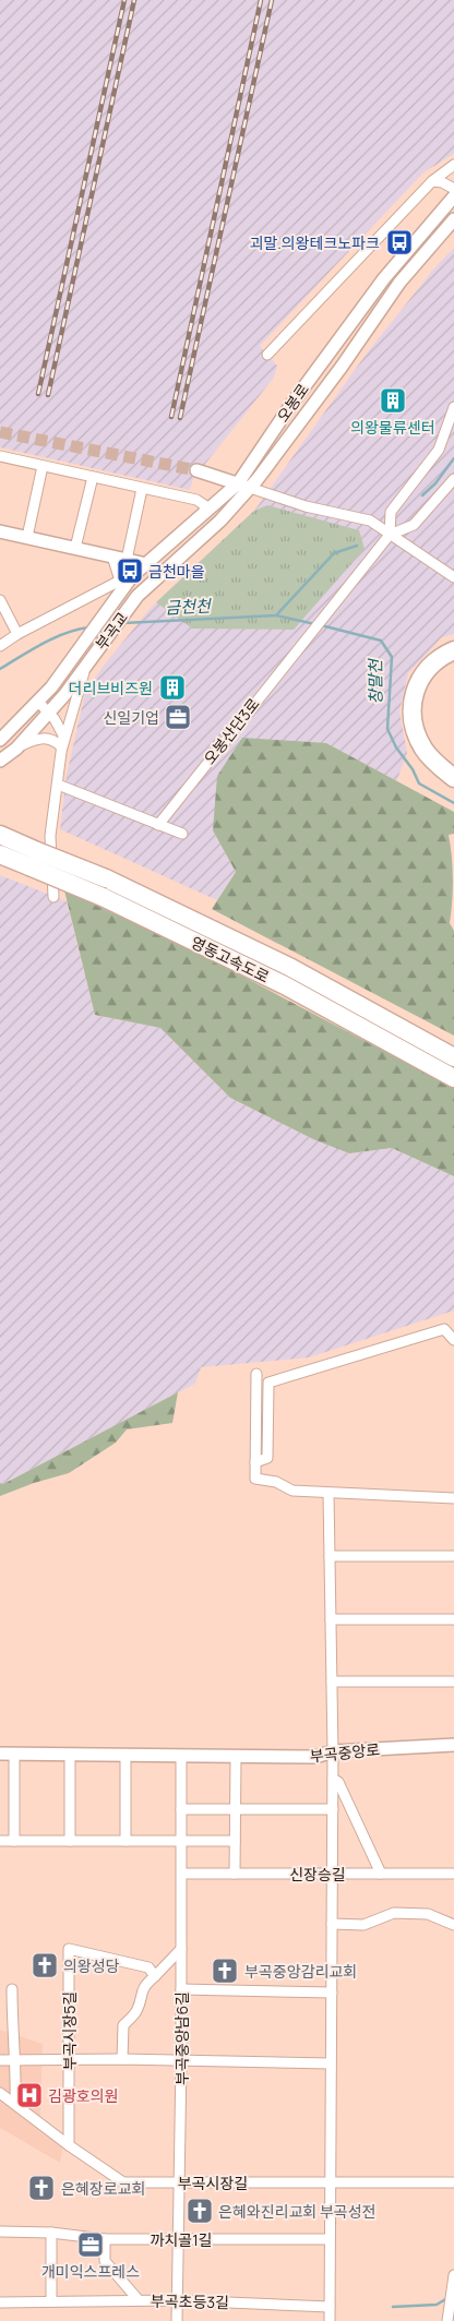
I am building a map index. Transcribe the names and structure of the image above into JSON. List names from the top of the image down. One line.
{"streets":{"highway":["영동고속도로"],"street":["오봉로","부곡교","오봉산단3로","부곡중앙로","신장승길","부곡시장5길","부곡중앙남6길","부곡시장길","까치골1길","부곡초등3길"]},"crossings":[["오봉로","부곡교"],["부곡중앙로","부곡중앙남6길"],["신장승길","부곡중앙남6길"],["부곡시장5길","부곡시장길"],["부곡중앙남6길","부곡시장길"],["부곡중앙남6길","까치골1길"],["부곡중앙남6길","부곡초등3길"]],"water":["금천천","창말천"],"places":{"bus stop":["괴말.의왕테크노파크","금천마을"],"building":["의왕물류센터","더리브비즈원"],"office":["신일기업","개미익스프레스"],"church":["의왕성당","부곡중앙감리교회","은혜장로교회","은혜와진리교회 부곡성전"],"hospital":["김광호의원"]}}
